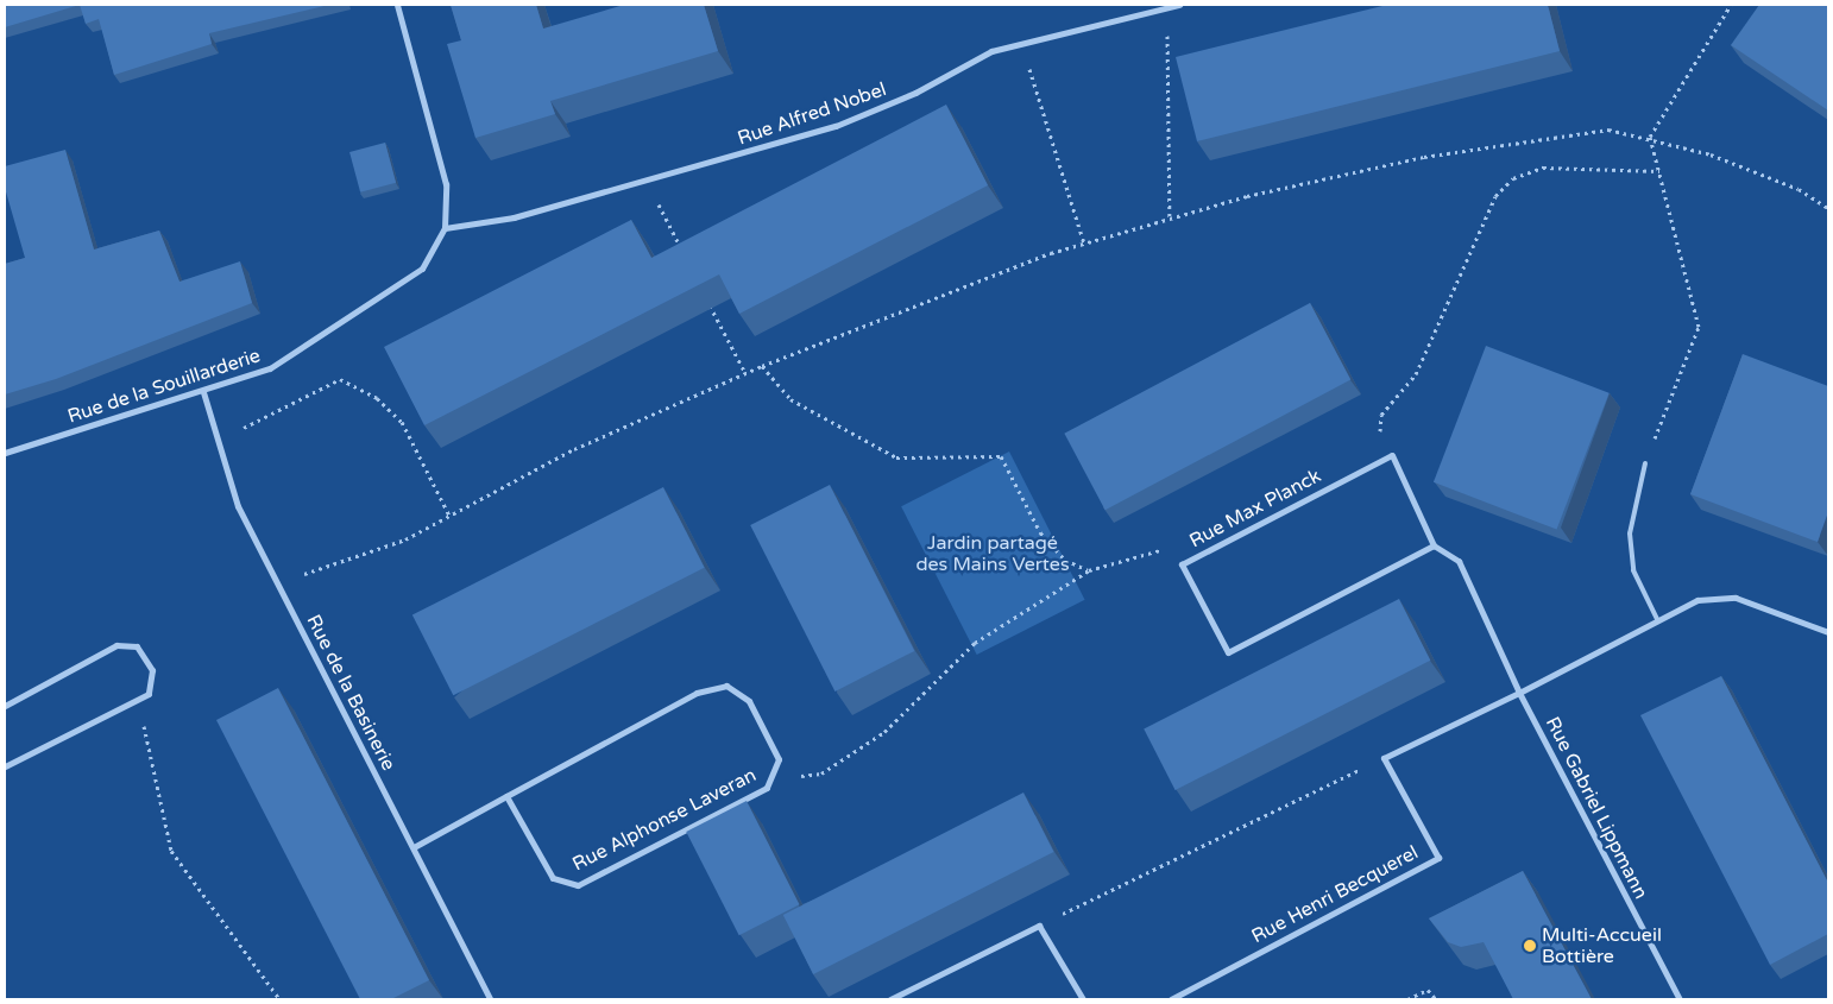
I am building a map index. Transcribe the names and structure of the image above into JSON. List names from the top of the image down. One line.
{"streets":{"street":["Rue Alfred Nobel","Rue de la Souillarderie","Rue Max Planck","Rue de la Basinerie","Rue Gabriel Lippmann","Rue Alphonse Laveran","Rue Henri Becquerel"]},"crossings":[["Rue Alfred Nobel","Rue de la Souillarderie"],["Rue de la Souillarderie","Rue de la Basinerie"],["Rue de la Basinerie","Rue Alphonse Laveran"]],"parks":["Jardin partagé des Mains Vertes"],"places":["Multi-Accueil Bottière"]}
